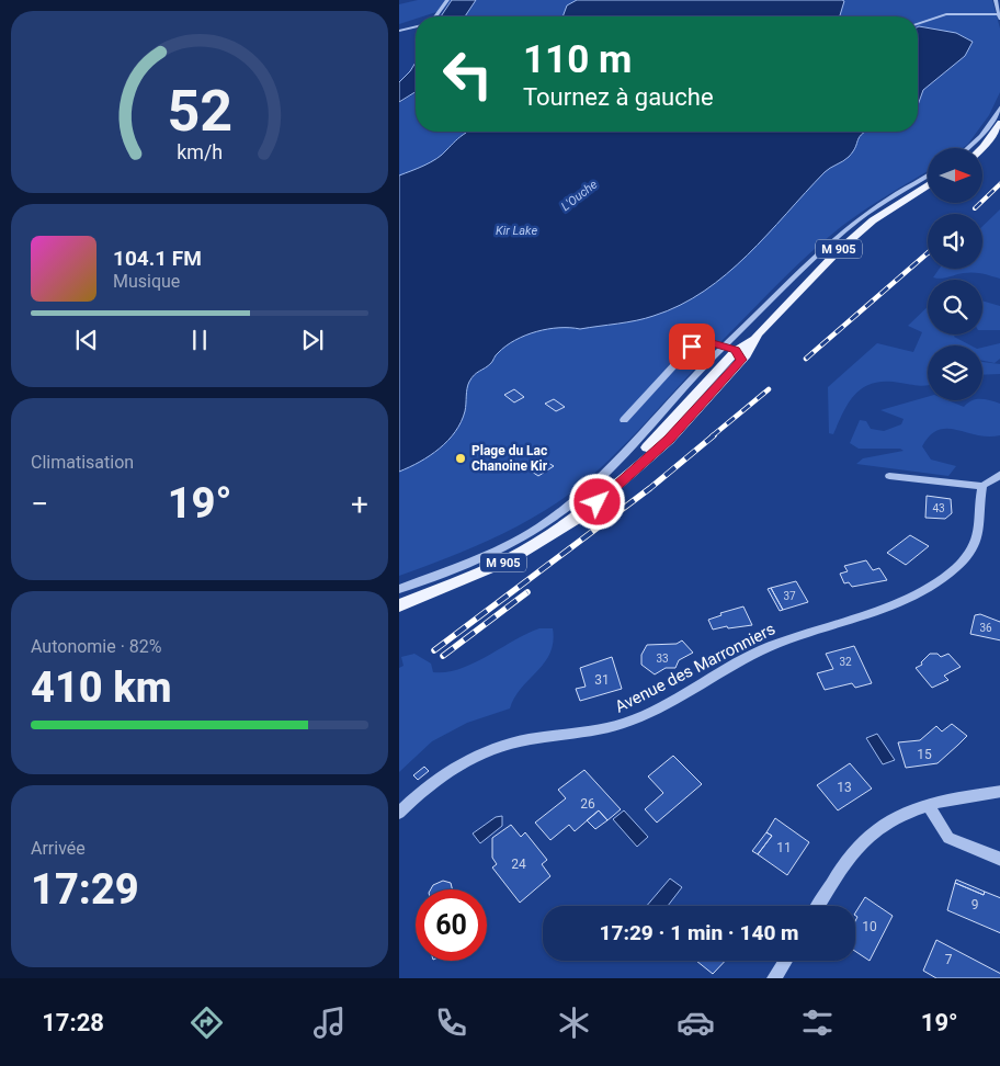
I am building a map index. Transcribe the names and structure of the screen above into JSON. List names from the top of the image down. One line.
{"streets":{"main road":["M 905"],"street":["Avenue des Marronniers"]},"water":["L'Ouche","Kir Lake"],"places":["Plage du Lac Chanoine Kir"],"house_numbers":["43","37","36","33","32","31","15","13","26","11","24","9","10","7"],"north":"right","page":{"turn":["110 m","Tournez à gauche"],"song":["104.1 FM","Musique"],"tile":["Climatisation",["Autonomie · 82%","410 km"],["Arrivée","17:29"]],"heat":["−","19°","+"],"limit":"60","trip":"17:29 · 1 min · 140 m","tabs":["17:28","19°"],"gauge":["52","km/h"]}}
